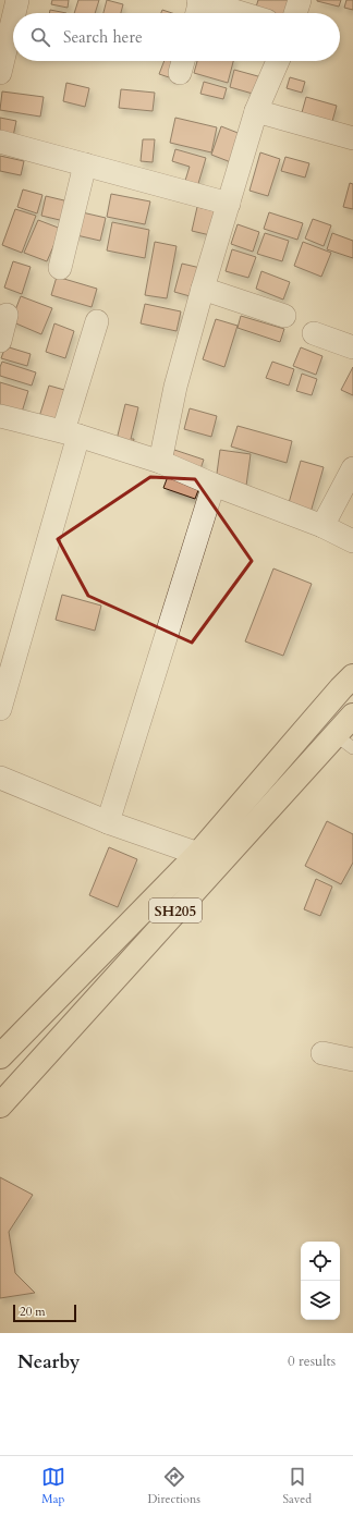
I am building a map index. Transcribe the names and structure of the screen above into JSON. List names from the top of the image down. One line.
{"streets":{"main road":["SH205"]},"scale_bar":"20 m","page":{"search":"Search here","scale":"20 m","heading":["Nearby","0 results"],"nav":["Map","Directions","Saved"]}}
